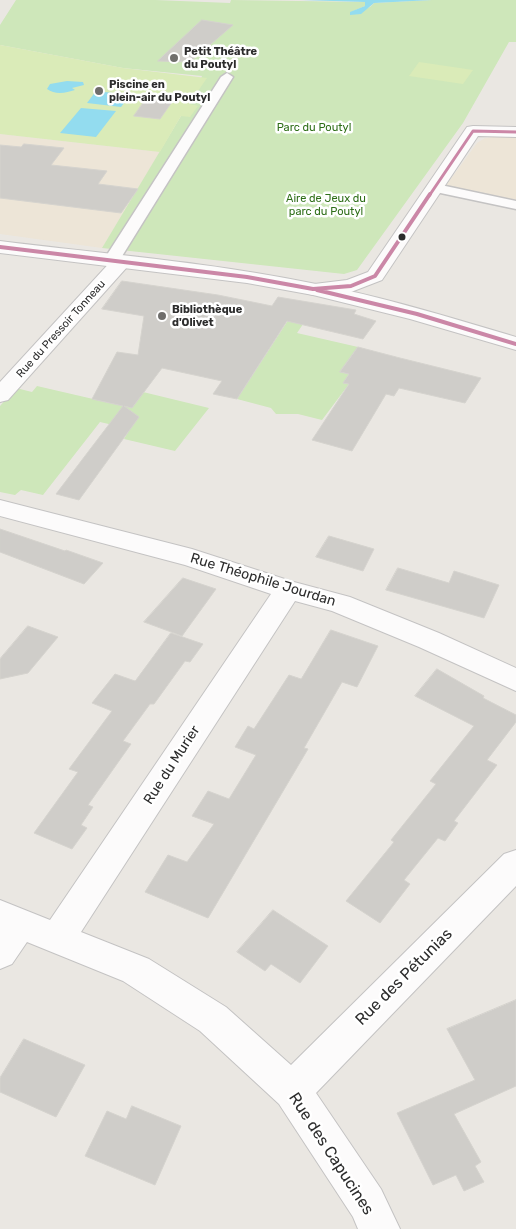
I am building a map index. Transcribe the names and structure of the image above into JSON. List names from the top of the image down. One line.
{"streets":{"street":["Rue du Pressoir Tonneau","Rue Théophile Jourdan","Rue du Murier","Rue des Pétunias","Rue des Capucines"]},"crossings":[["Rue Théophile Jourdan","Rue du Murier"],["Rue du Murier","Rue des Capucines"],["Rue des Pétunias","Rue des Capucines"]],"parks":["Parc du Poutyl","Aire de Jeux du parc du Poutyl"],"places":["Petit Théâtre du Poutyl","Piscine en plein-air du Poutyl","Bibliothèque d'Olivet"]}
